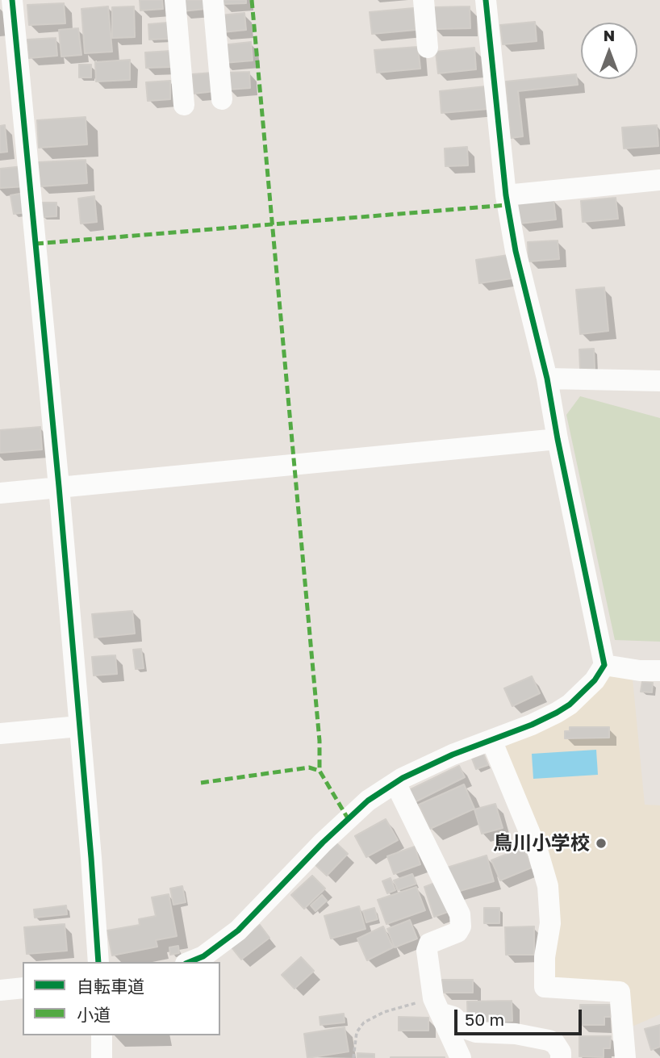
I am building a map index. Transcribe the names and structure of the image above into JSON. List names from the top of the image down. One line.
{"places":["鳥川小学校"],"legend":["自転車道","小道"],"scale_bar":"50 m","north":"top"}
